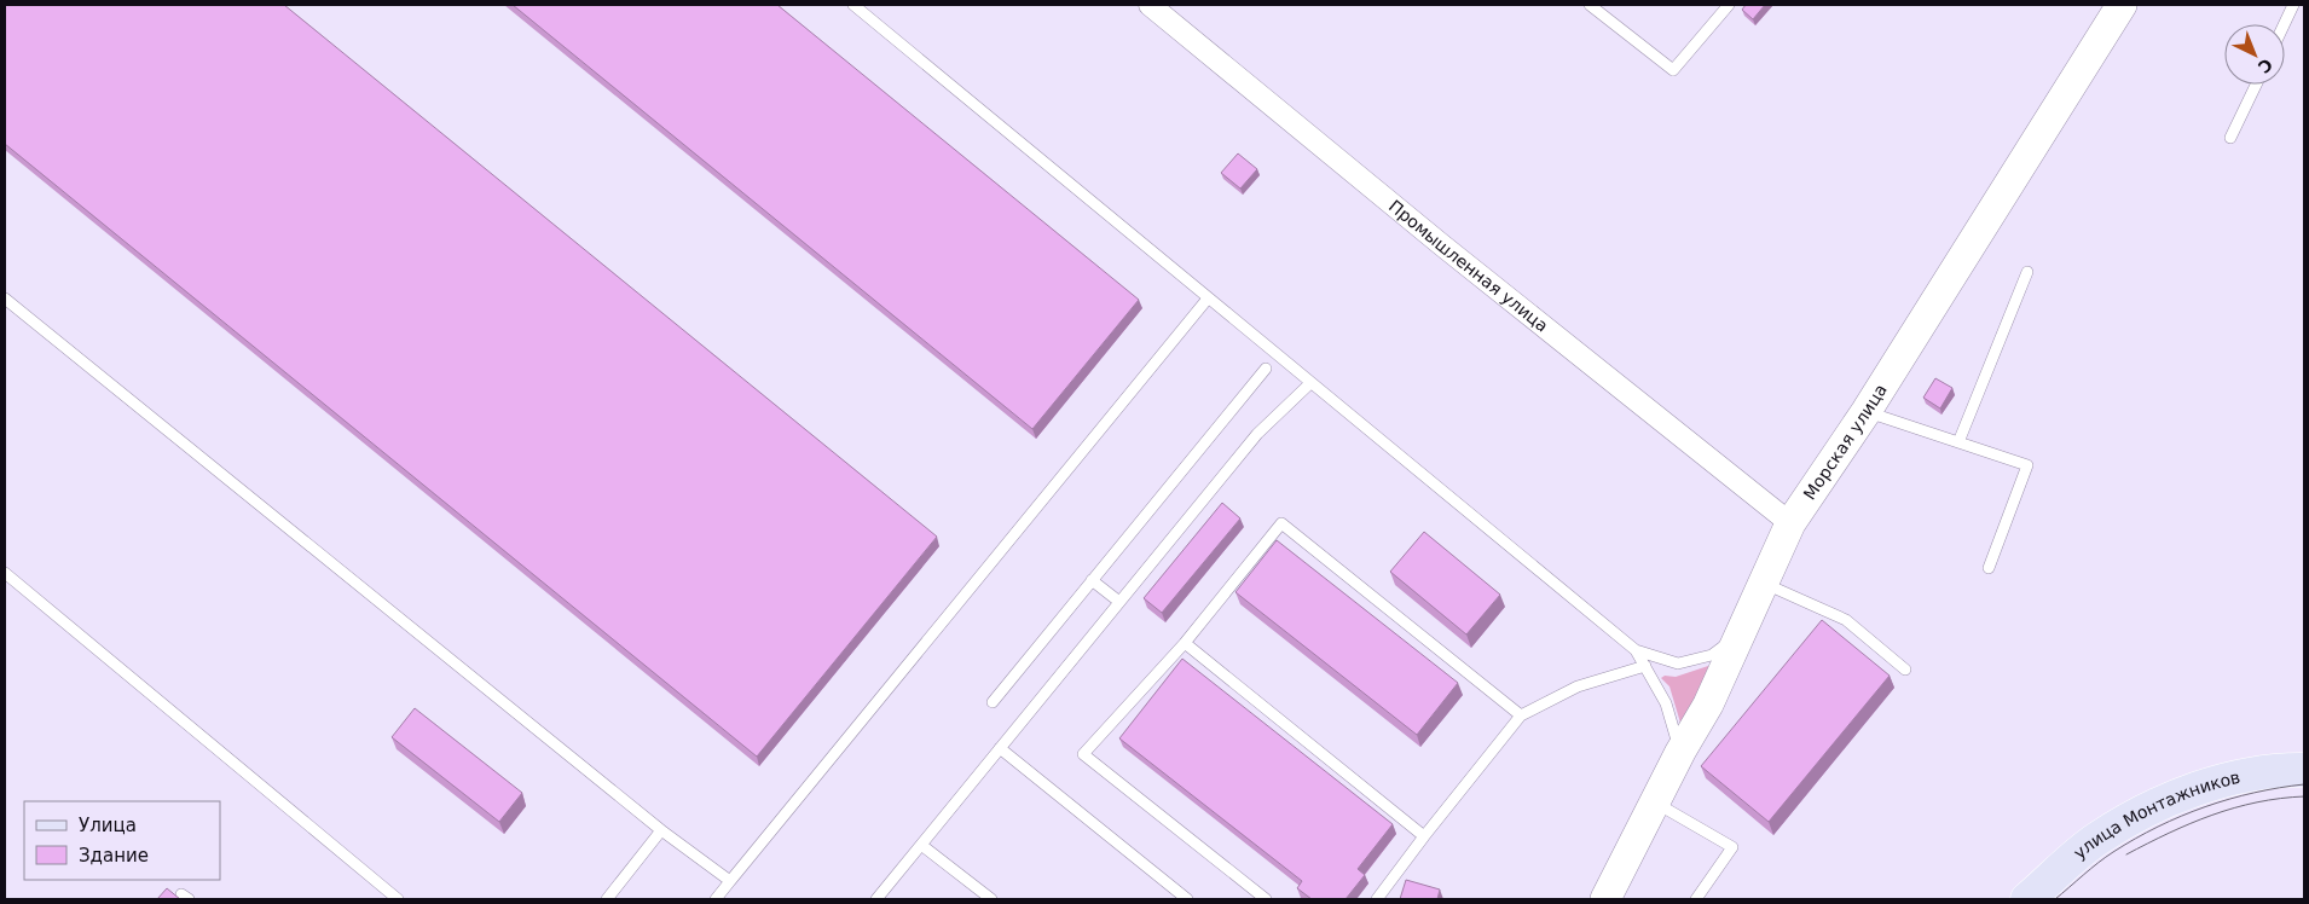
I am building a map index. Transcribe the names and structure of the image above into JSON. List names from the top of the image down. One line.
{"streets":{"main road":["улица Монтажников"],"street":["Промышленная улица","Морская улица"]},"crossings":[["Промышленная улица","Морская улица"]],"legend":["Улица","Здание"],"north":"bottom right"}
